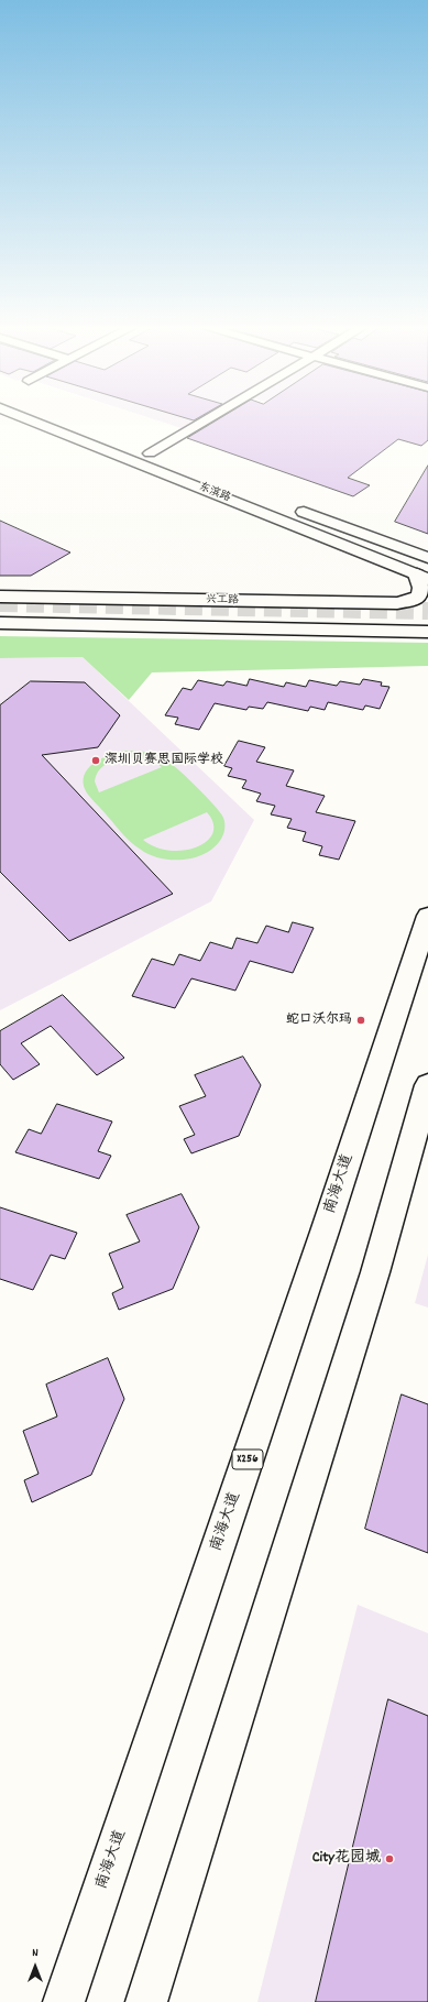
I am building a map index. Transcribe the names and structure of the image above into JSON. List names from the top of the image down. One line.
{"streets":{"main road":["东滨路","兴工路","南海大道","X256"]},"crossings":[["东滨路","兴工路"]],"places":["深圳贝赛思国际学校","蛇口沃尔玛","City花园城"],"north":"top"}
